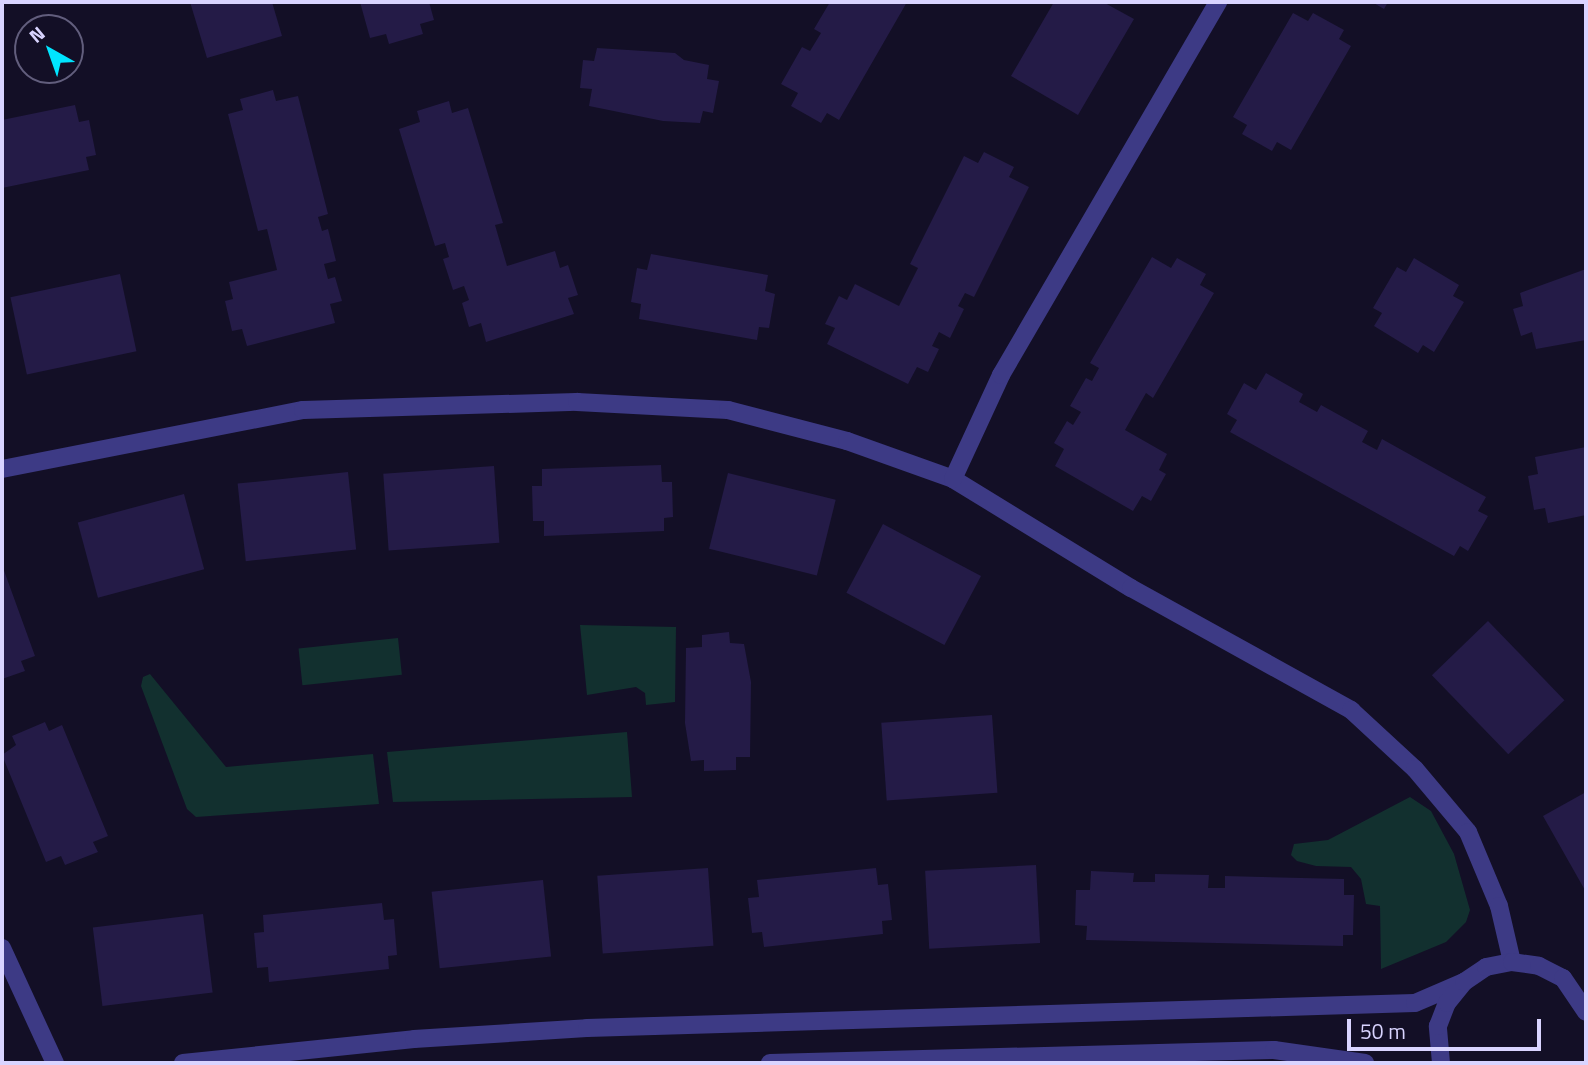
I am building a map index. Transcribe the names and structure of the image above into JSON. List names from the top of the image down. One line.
{"scale_bar":"50 m","north":"top left"}
